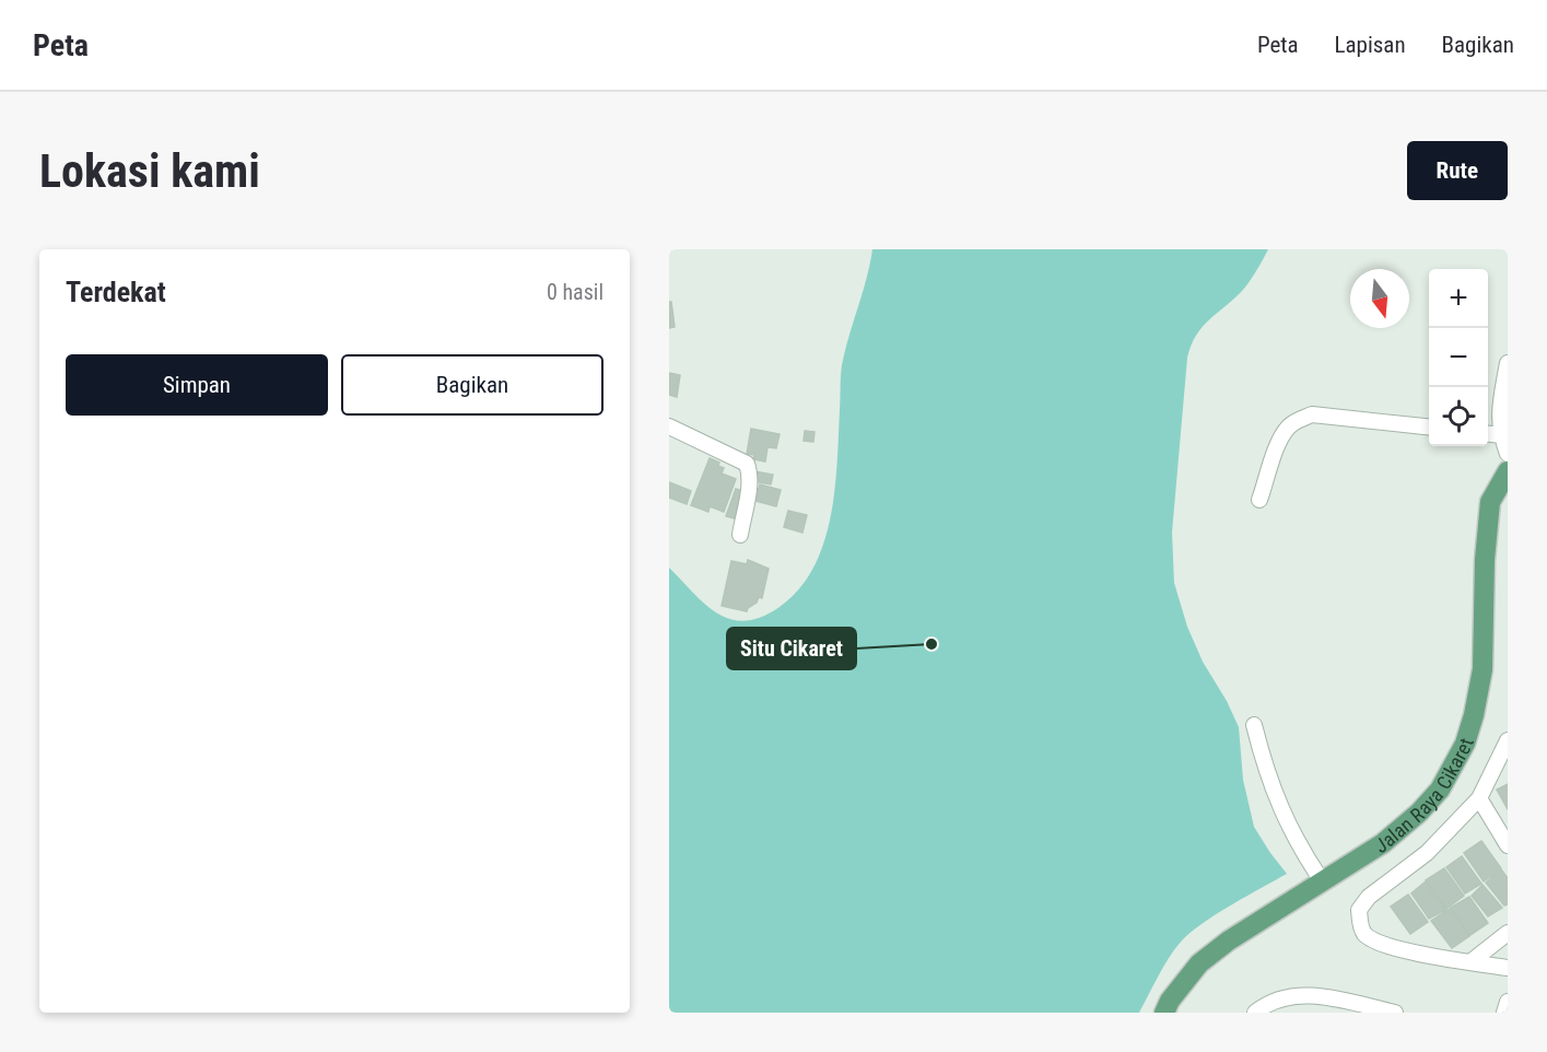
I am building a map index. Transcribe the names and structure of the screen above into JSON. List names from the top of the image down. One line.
{"streets":{"main road":["Jalan Raya Cikaret"]},"places":["Situ Cikaret"],"north":"bottom","page":{"header":"Peta","nav":["Peta","Lapisan","Bagikan"],"buttons":["Rute",["Simpan","Bagikan"]],"title":"Lokasi kami","heading":["Terdekat","0 hasil"],"map_buttons":["+","−"]}}
